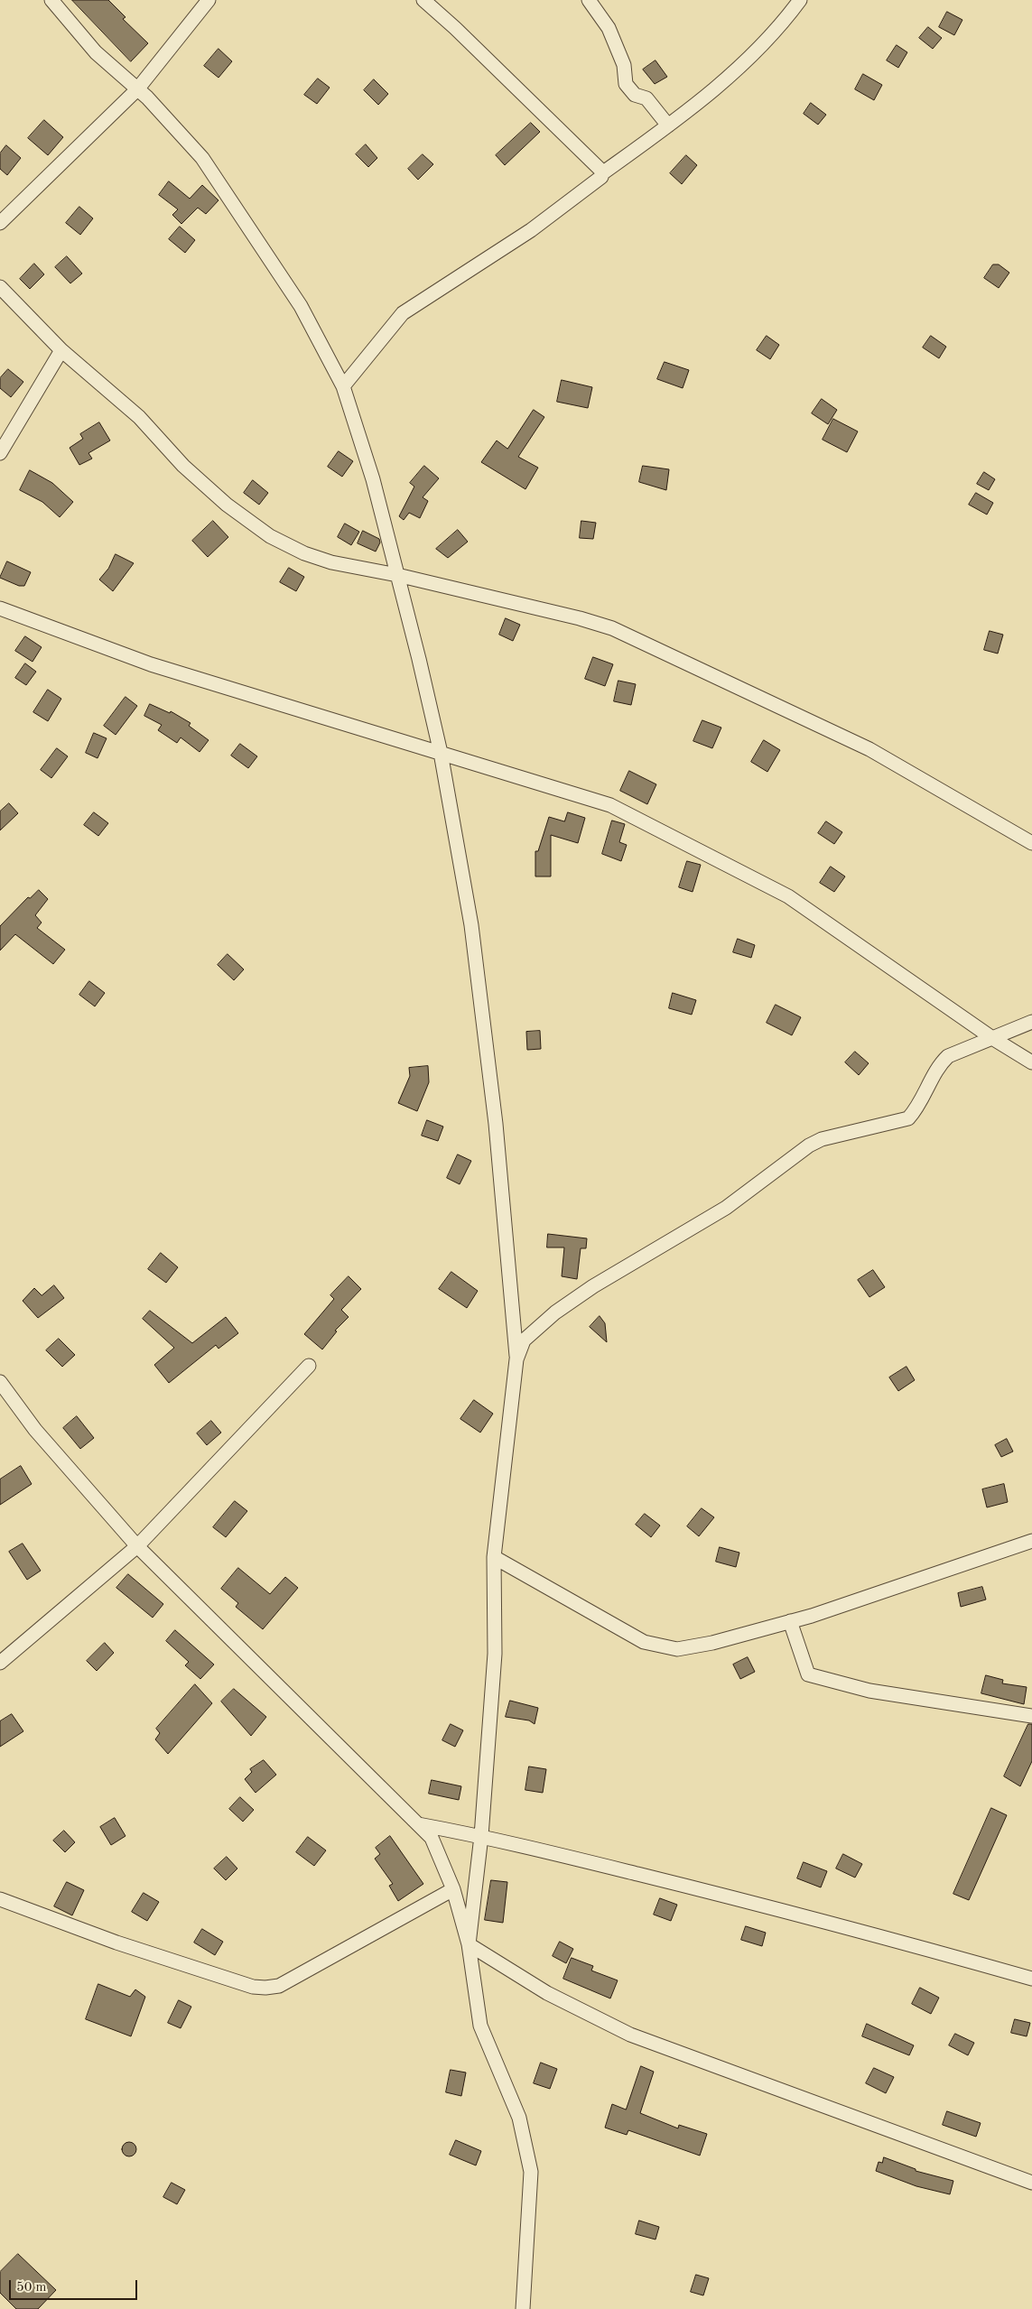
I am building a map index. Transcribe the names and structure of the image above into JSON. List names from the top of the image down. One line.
{"scale_bar":"50 m"}
